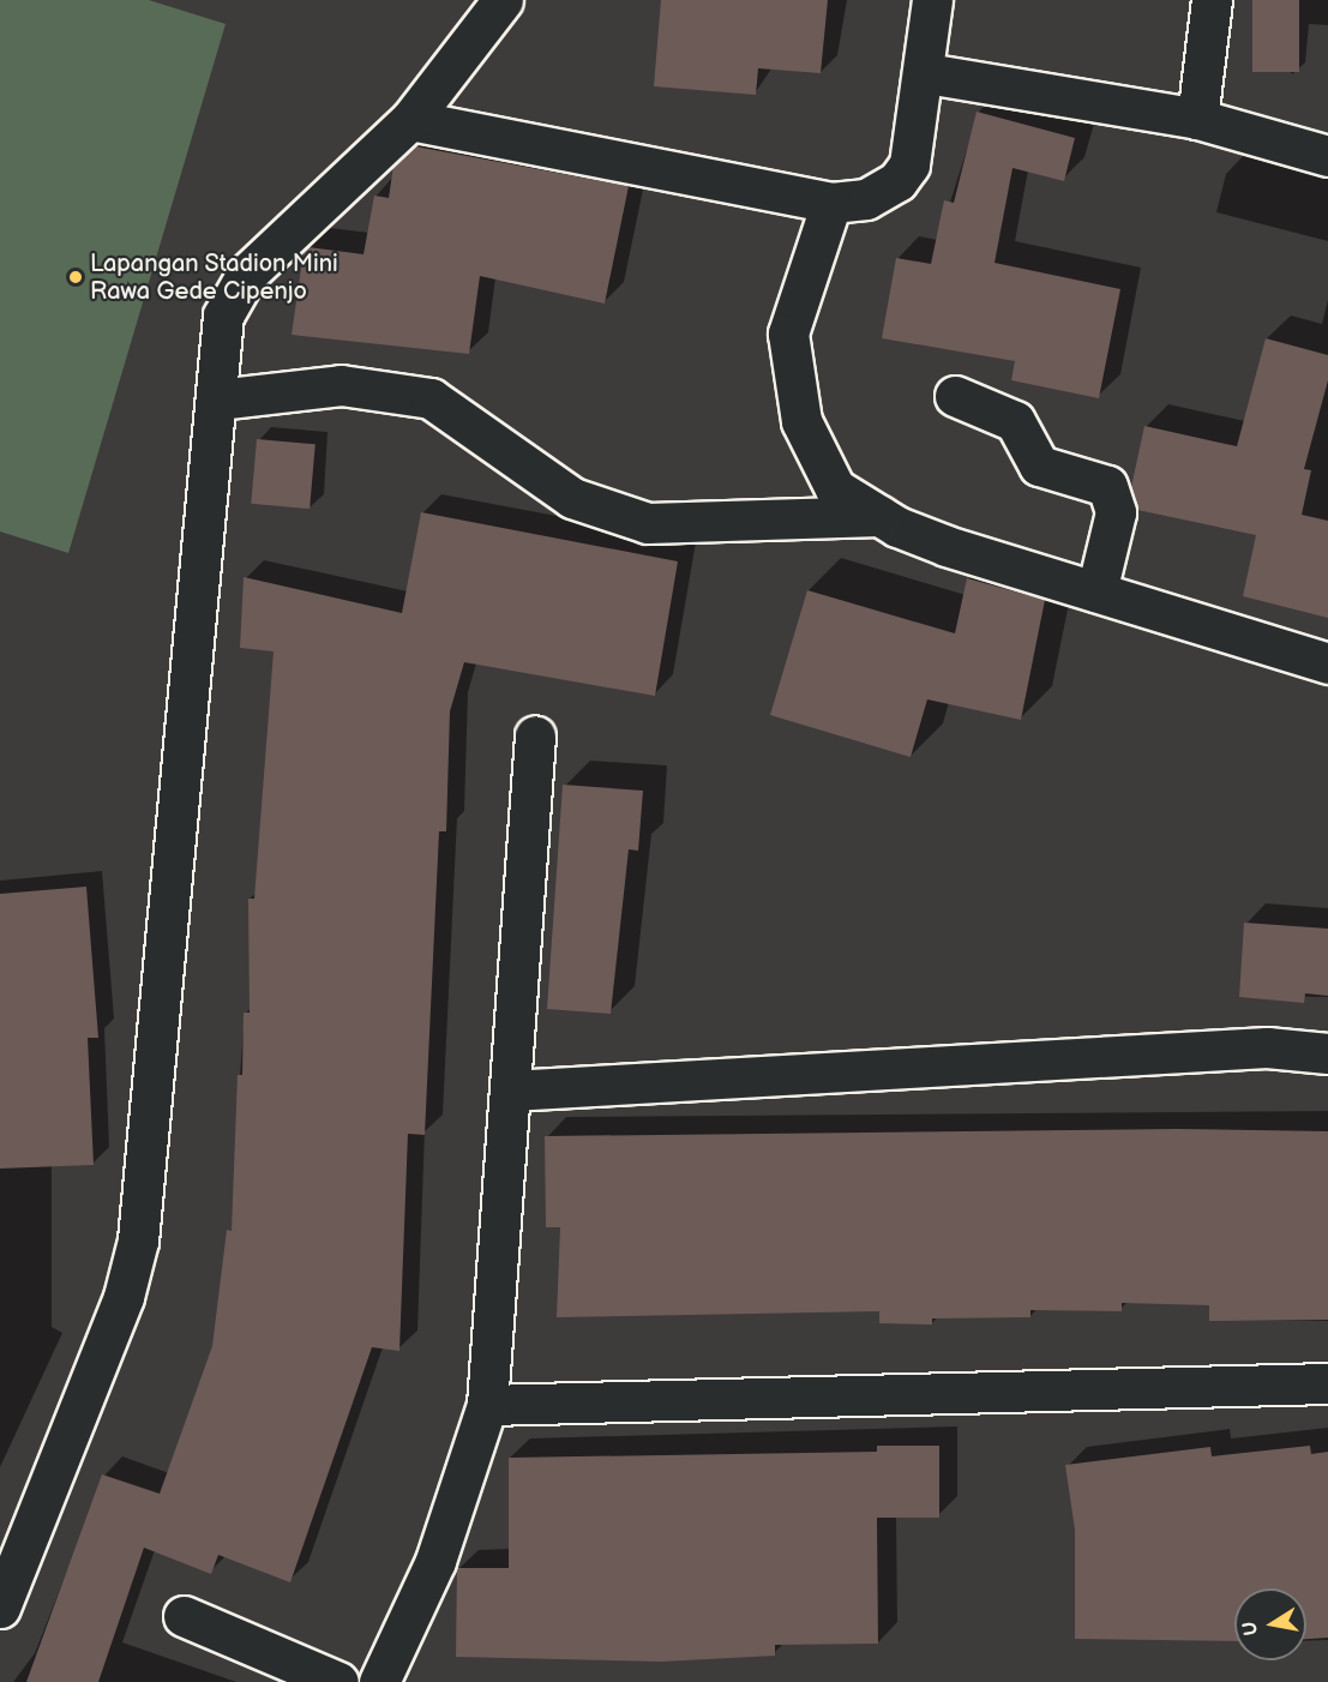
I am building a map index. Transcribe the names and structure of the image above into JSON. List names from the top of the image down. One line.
{"places":["Lapangan Stadion Mini Rawa Gede Cipenjo"],"north":"left"}
